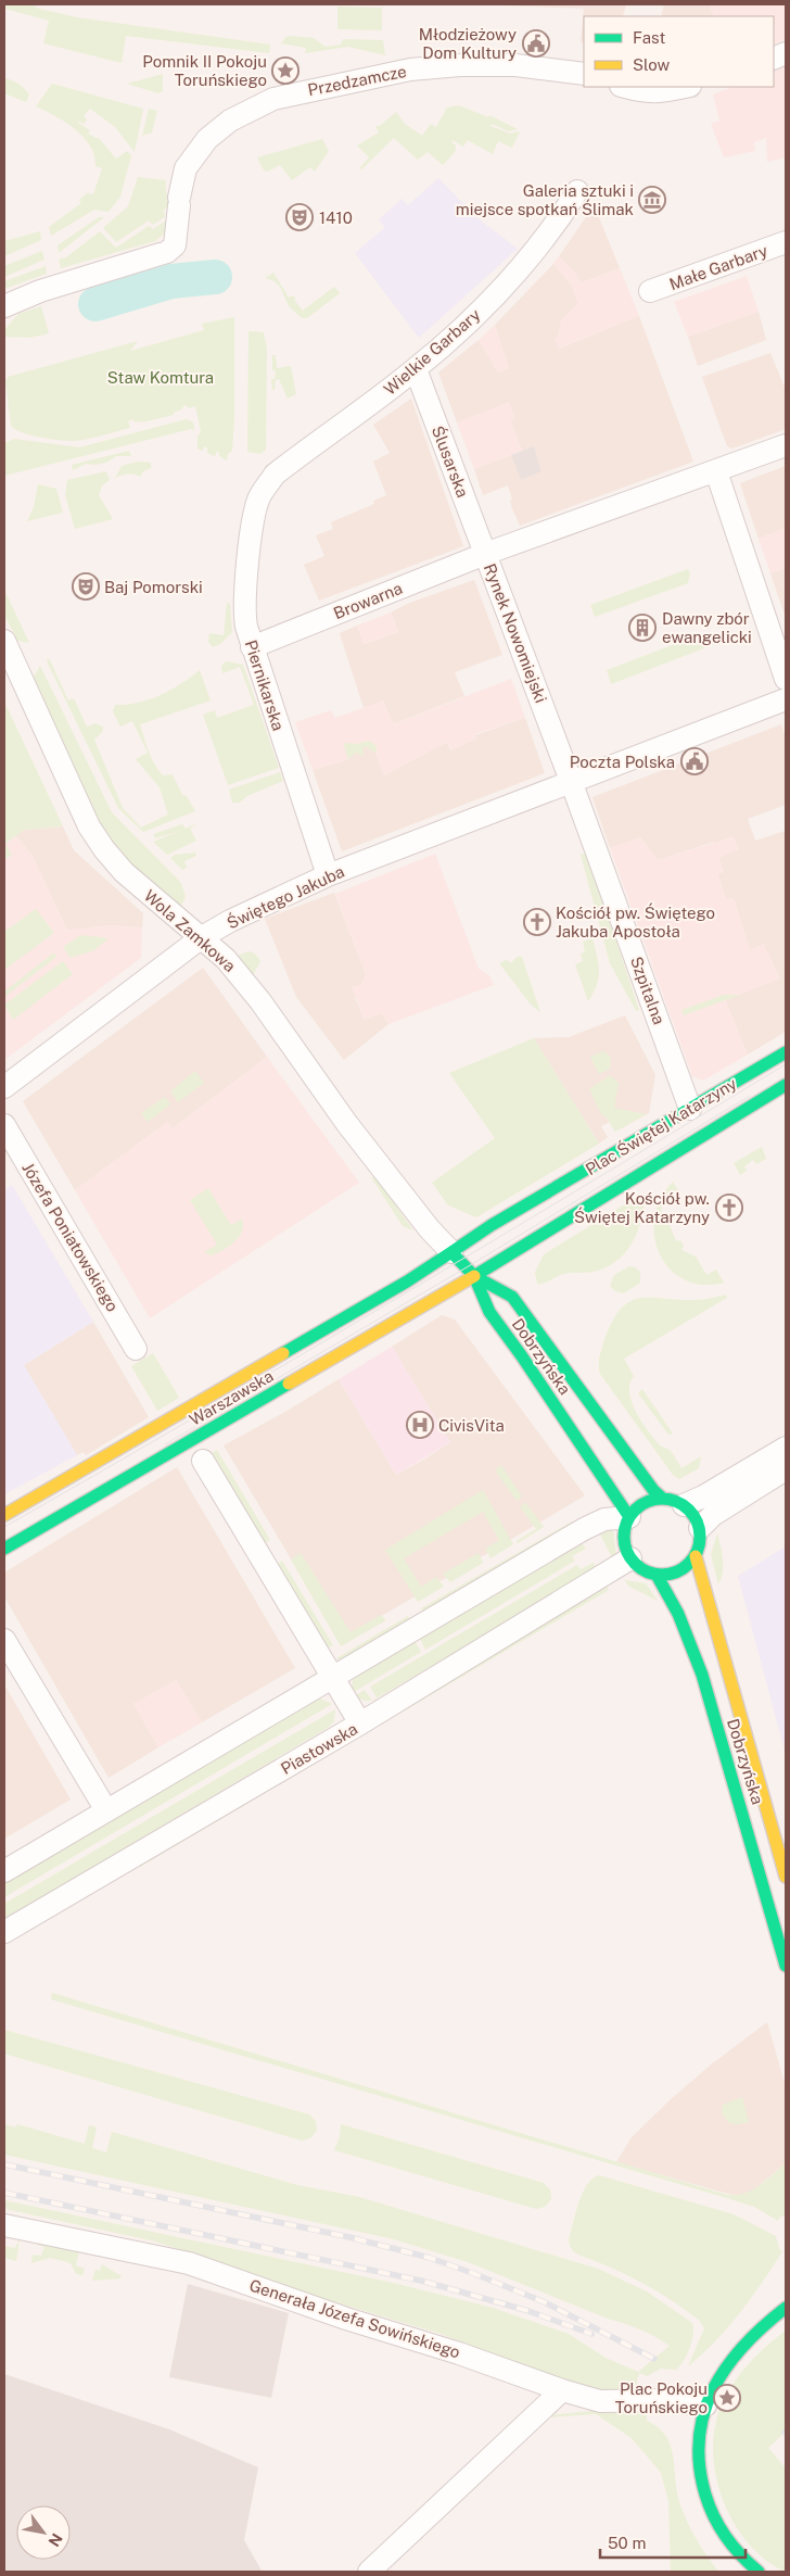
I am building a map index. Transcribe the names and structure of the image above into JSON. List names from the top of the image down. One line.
{"streets":{"main road":["Plac Świętej Katarzyny","Dobrzyńska","Warszawska"],"street":["Przedzamcze","Małe Garbary","Wielkie Garbary","Ślusarska","Browarna","Rynek Nowomiejski","Piernikarska","Świętego Jakuba","Wola Zamkowa","Szpitalna","Józefa Poniatowskiego","Piastowska","Generała Józefa Sowińskiego"]},"crossings":[["Wielkie Garbary","Ślusarska"],["Wielkie Garbary","Piernikarska"],["Ślusarska","Browarna"],["Ślusarska","Rynek Nowomiejski"],["Browarna","Rynek Nowomiejski"],["Browarna","Piernikarska"],["Rynek Nowomiejski","Świętego Jakuba"],["Rynek Nowomiejski","Szpitalna"],["Piernikarska","Świętego Jakuba"],["Świętego Jakuba","Wola Zamkowa"],["Świętego Jakuba","Szpitalna"],["Wola Zamkowa","Plac Świętej Katarzyny"],["Wola Zamkowa","Warszawska"],["Szpitalna","Plac Świętej Katarzyny"],["Plac Świętej Katarzyny","Dobrzyńska"],["Plac Świętej Katarzyny","Warszawska"],["Dobrzyńska","Warszawska"],["Dobrzyńska","Piastowska"]],"parks":["Staw Komtura"],"places":{"public building":["Młodzieżowy Dom Kultury","Poczta Polska"],"place":["Pomnik II Pokoju Toruńskiego","Plac Pokoju Toruńskiego"],"museum":["Galeria sztuki i miejsce spotkań Ślimak"],"theatre":["1410","Baj Pomorski"],"building":["Dawny zbór ewangelicki"],"church":["Kościół pw. Świętego Jakuba Apostoła","Kościół pw. Świętej Katarzyny"],"hospital":["CivisVita"]},"legend":["Fast","Slow"],"scale_bar":"50 m","north":"bottom right"}
